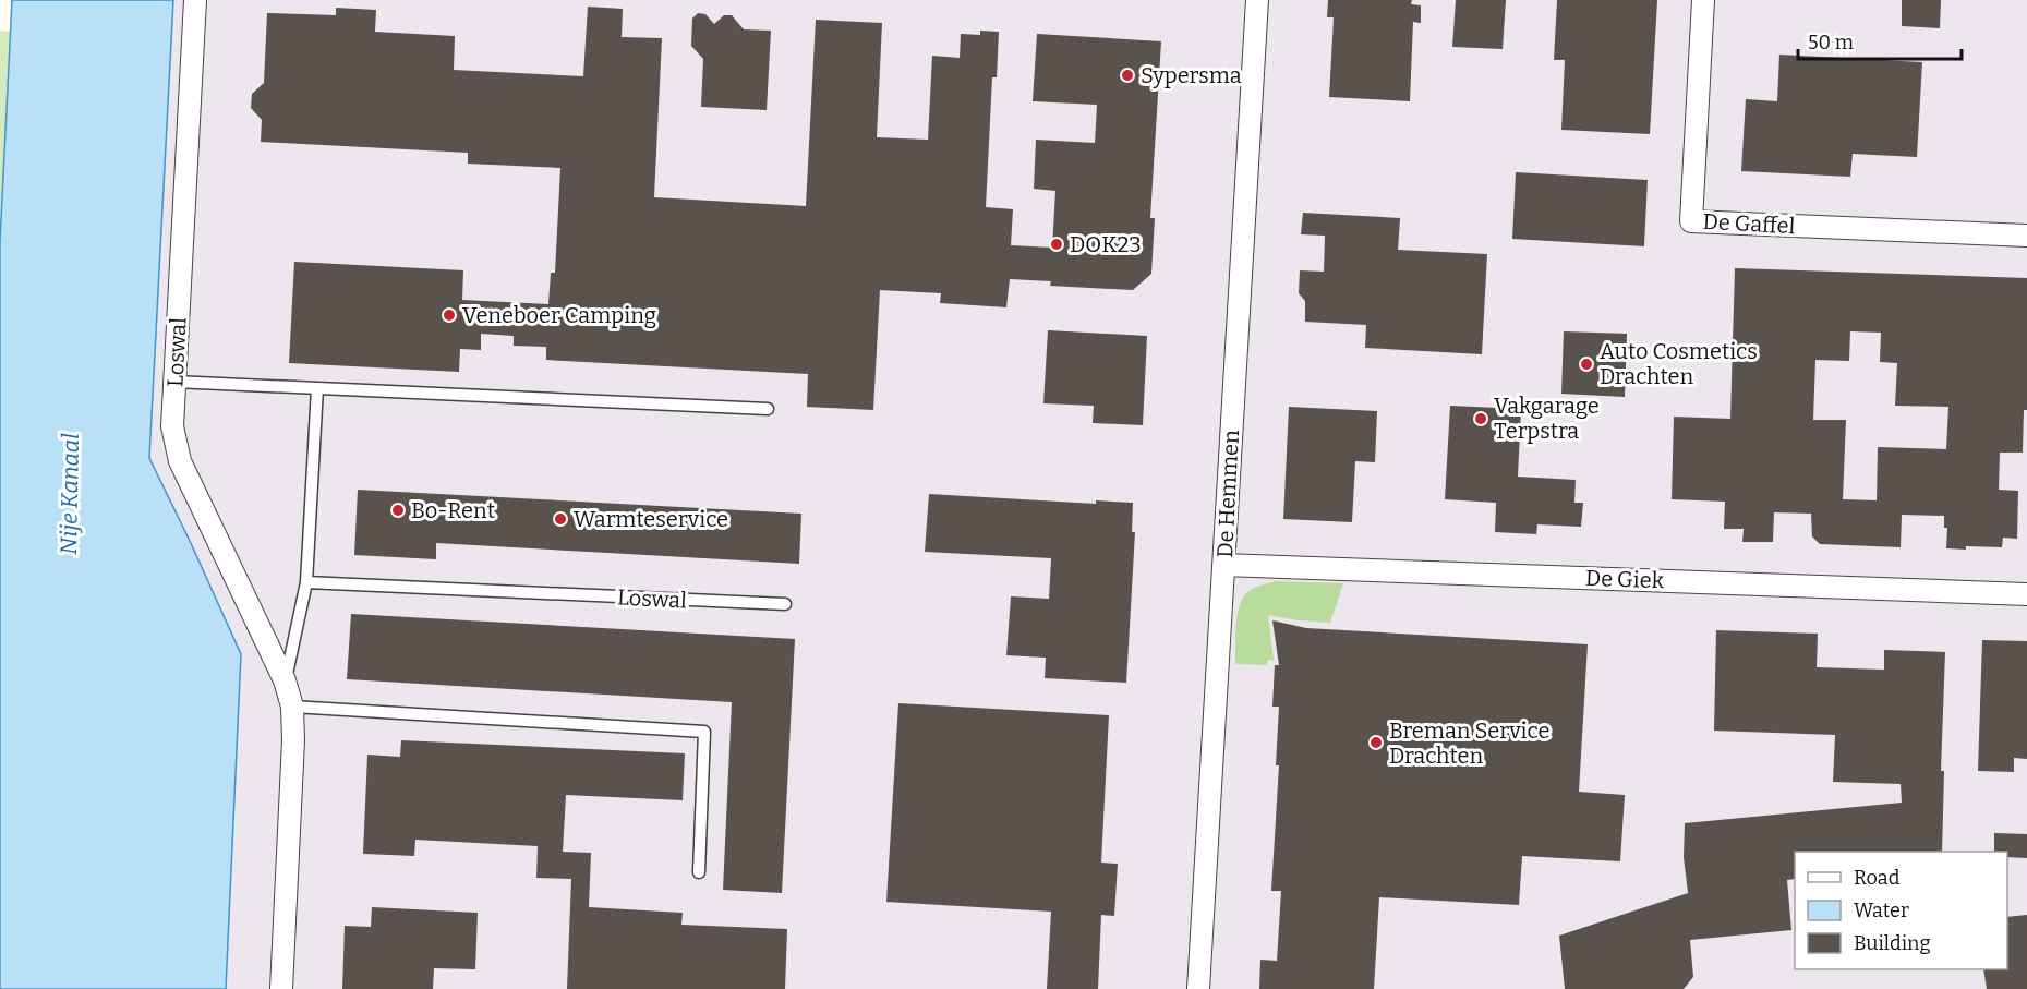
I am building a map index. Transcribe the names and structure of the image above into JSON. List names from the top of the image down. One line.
{"streets":{"street":["De Gaffel","Loswal","De Hemmen","De Giek"]},"crossings":[["De Hemmen","De Giek"]],"water":["Nije Kanaal"],"places":["Sypersma","DOK23","Veneboer Camping","Auto Cosmetics Drachten","Vakgarage Terpstra","Bo-Rent","Warmteservice","Breman Service Drachten"],"legend":["Road","Water","Building"],"scale_bar":"50 m"}
